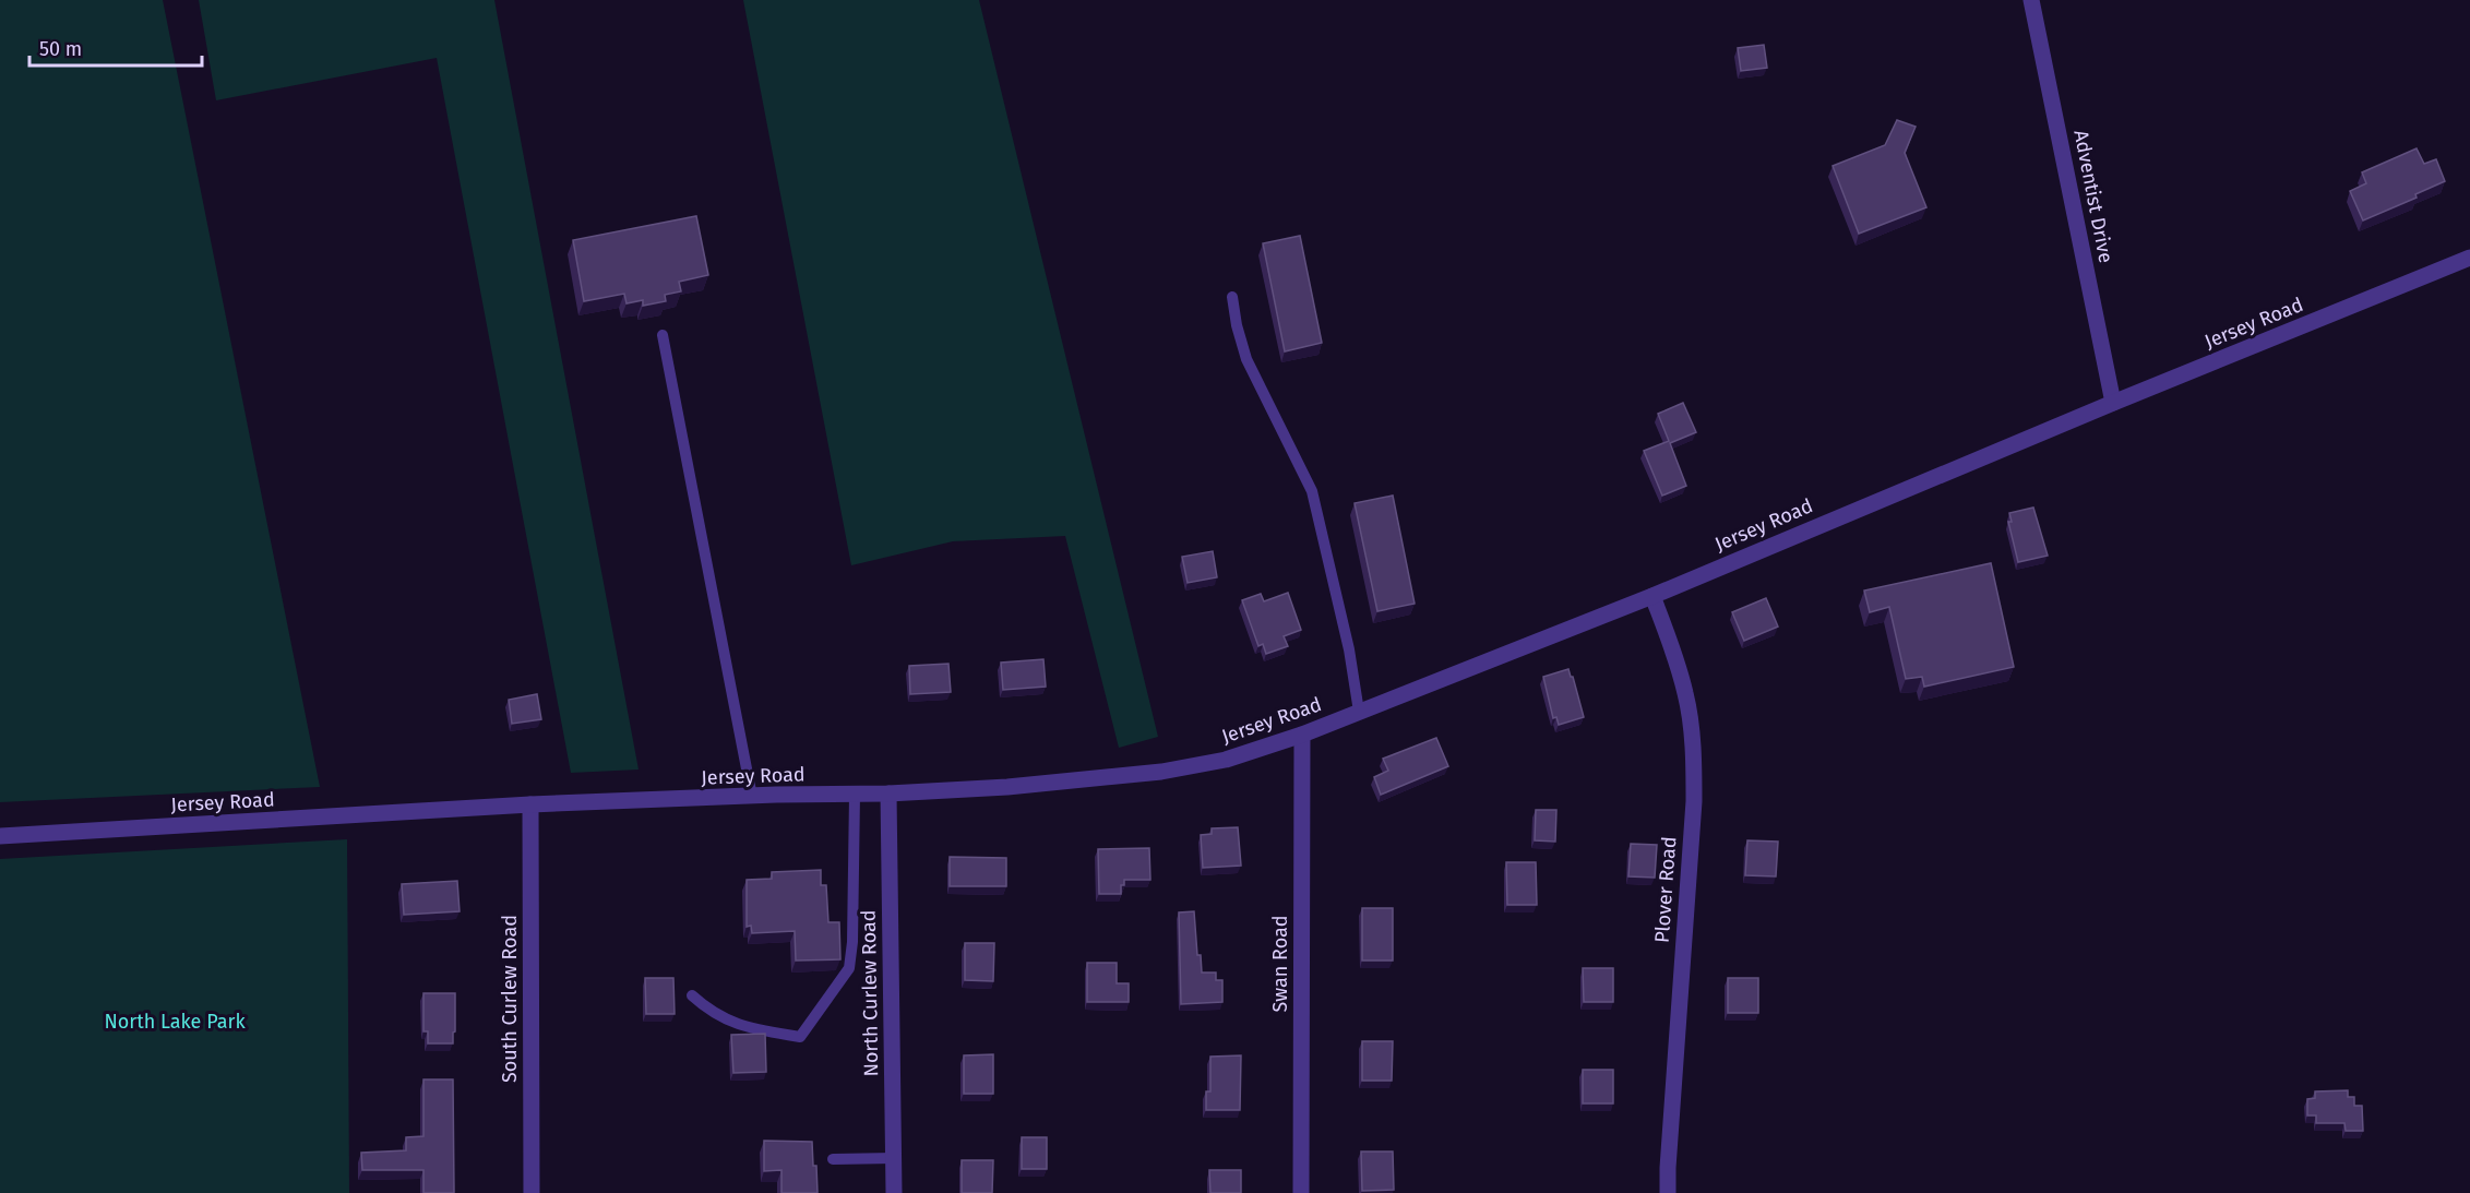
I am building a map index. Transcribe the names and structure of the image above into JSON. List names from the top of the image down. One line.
{"streets":{"street":["Adventist Drive","Jersey Road","Plover Road","Swan Road","North Curlew Road","South Curlew Road"]},"crossings":[["Adventist Drive","Jersey Road"],["Jersey Road","Plover Road"],["Jersey Road","Swan Road"],["Jersey Road","North Curlew Road"],["Jersey Road","South Curlew Road"]],"parks":["North Lake Park"],"scale_bar":"50 m"}
